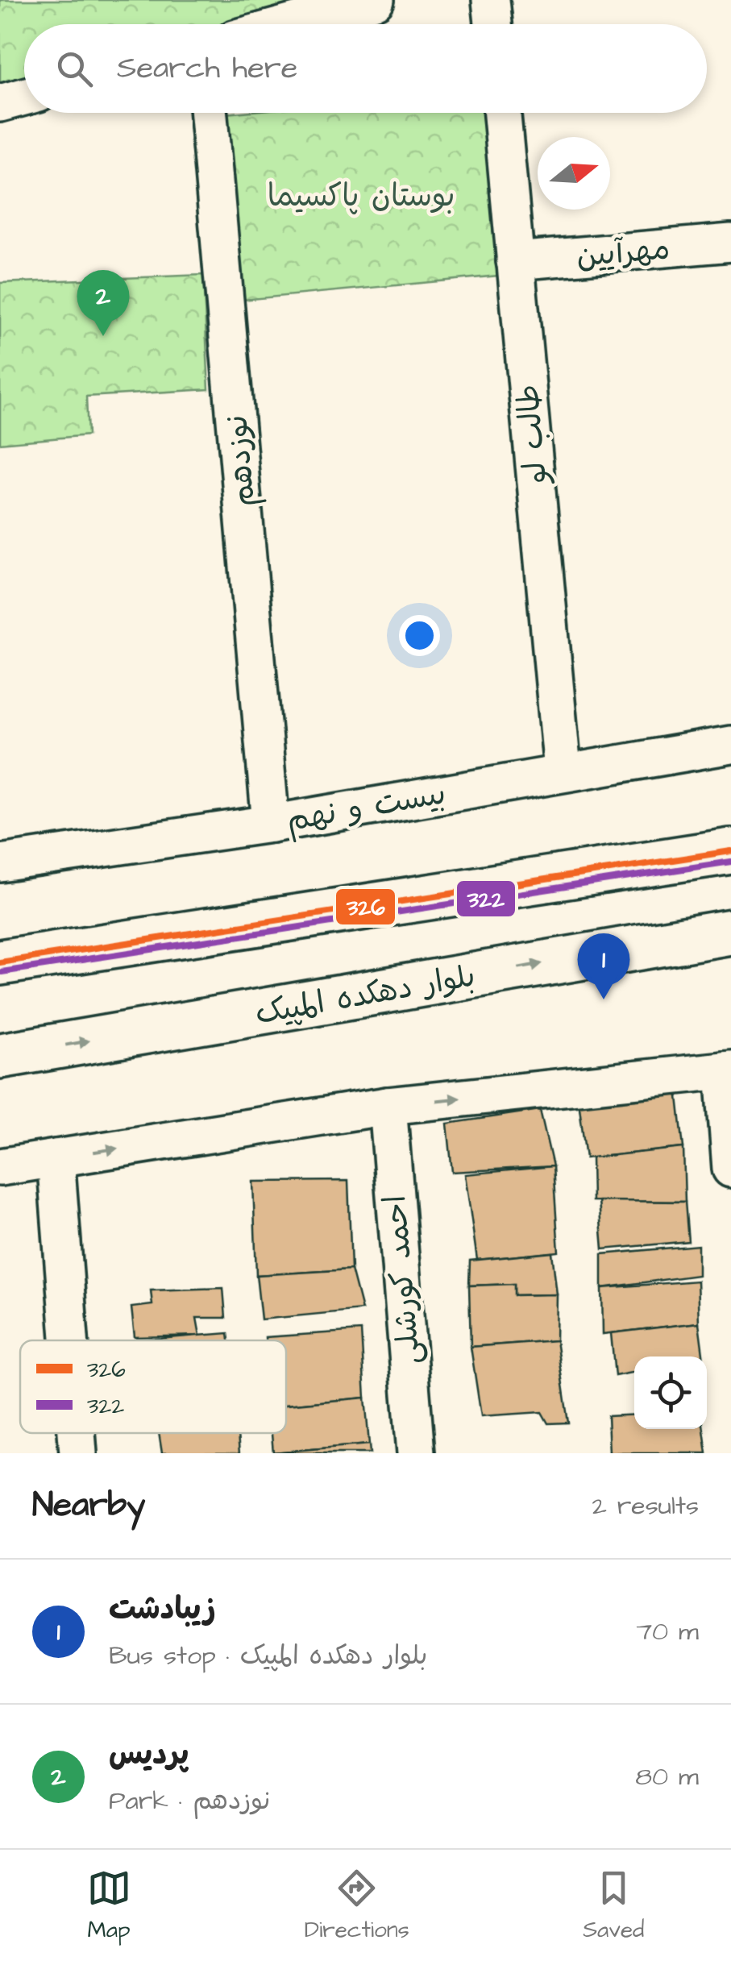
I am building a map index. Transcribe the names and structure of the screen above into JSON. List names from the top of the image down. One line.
{"streets":{"main road":["بلوار دهکده المپیک"],"street":["مهرآیین","طالب لو","نوزدهم","بیست و نهم","احمد کورشلی"]},"crossings":[["مهرآیین","طالب لو"],["طالب لو","بیست و نهم"],["نوزدهم","بیست و نهم"]],"parks":["بوستان پاکسیما"],"lines":["transit line 326","transit line 322"],"legend":["326","322"],"north":"right","page":{"search":"Search here","pins":["2","1"],"heading":["Nearby","2 results"],"list":[{"mark":"1","name":"زیبادشت","note":"Bus stop · بلوار دهکده المپیک","value":"70 m"},{"mark":"2","name":"پردیس","note":"Park · نوزدهم","value":"80 m"}],"nav":["Map","Directions","Saved"]}}
